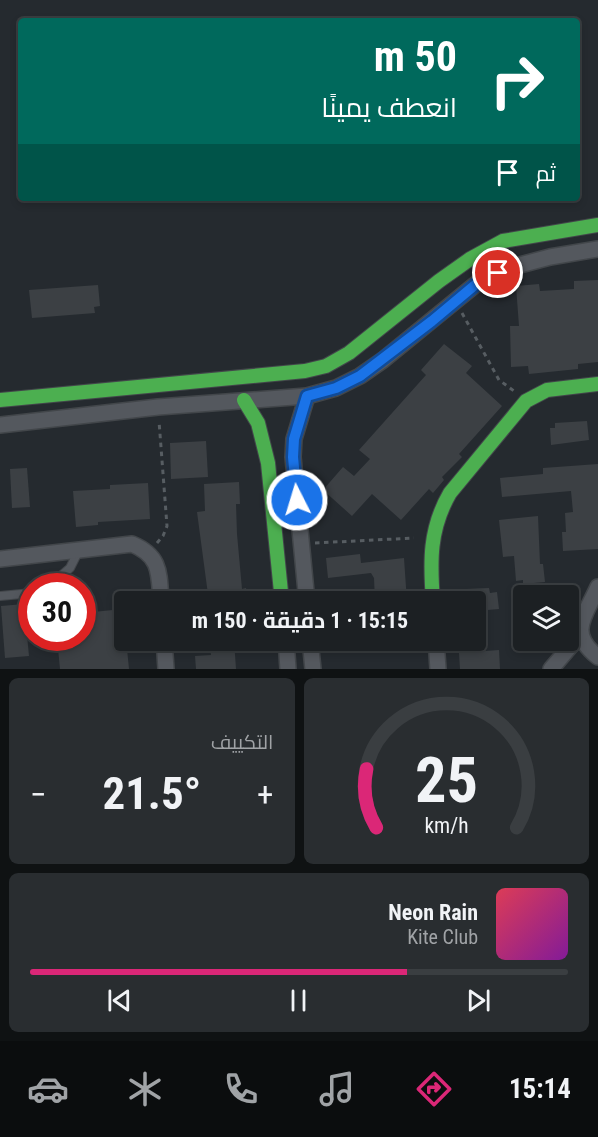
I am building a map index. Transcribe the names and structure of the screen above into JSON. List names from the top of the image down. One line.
{"page":{"turn":["50 m","انعطف يمينًا"],"then":"ثم","limit":"30","trip":"15:15 · 1 دقيقة · 150 m","tile":"التكييف","heat":["−","21.5°","+"],"song":["Neon Rain","Kite Club"],"tabs":"15:14","gauge":["25","km/h"]}}
